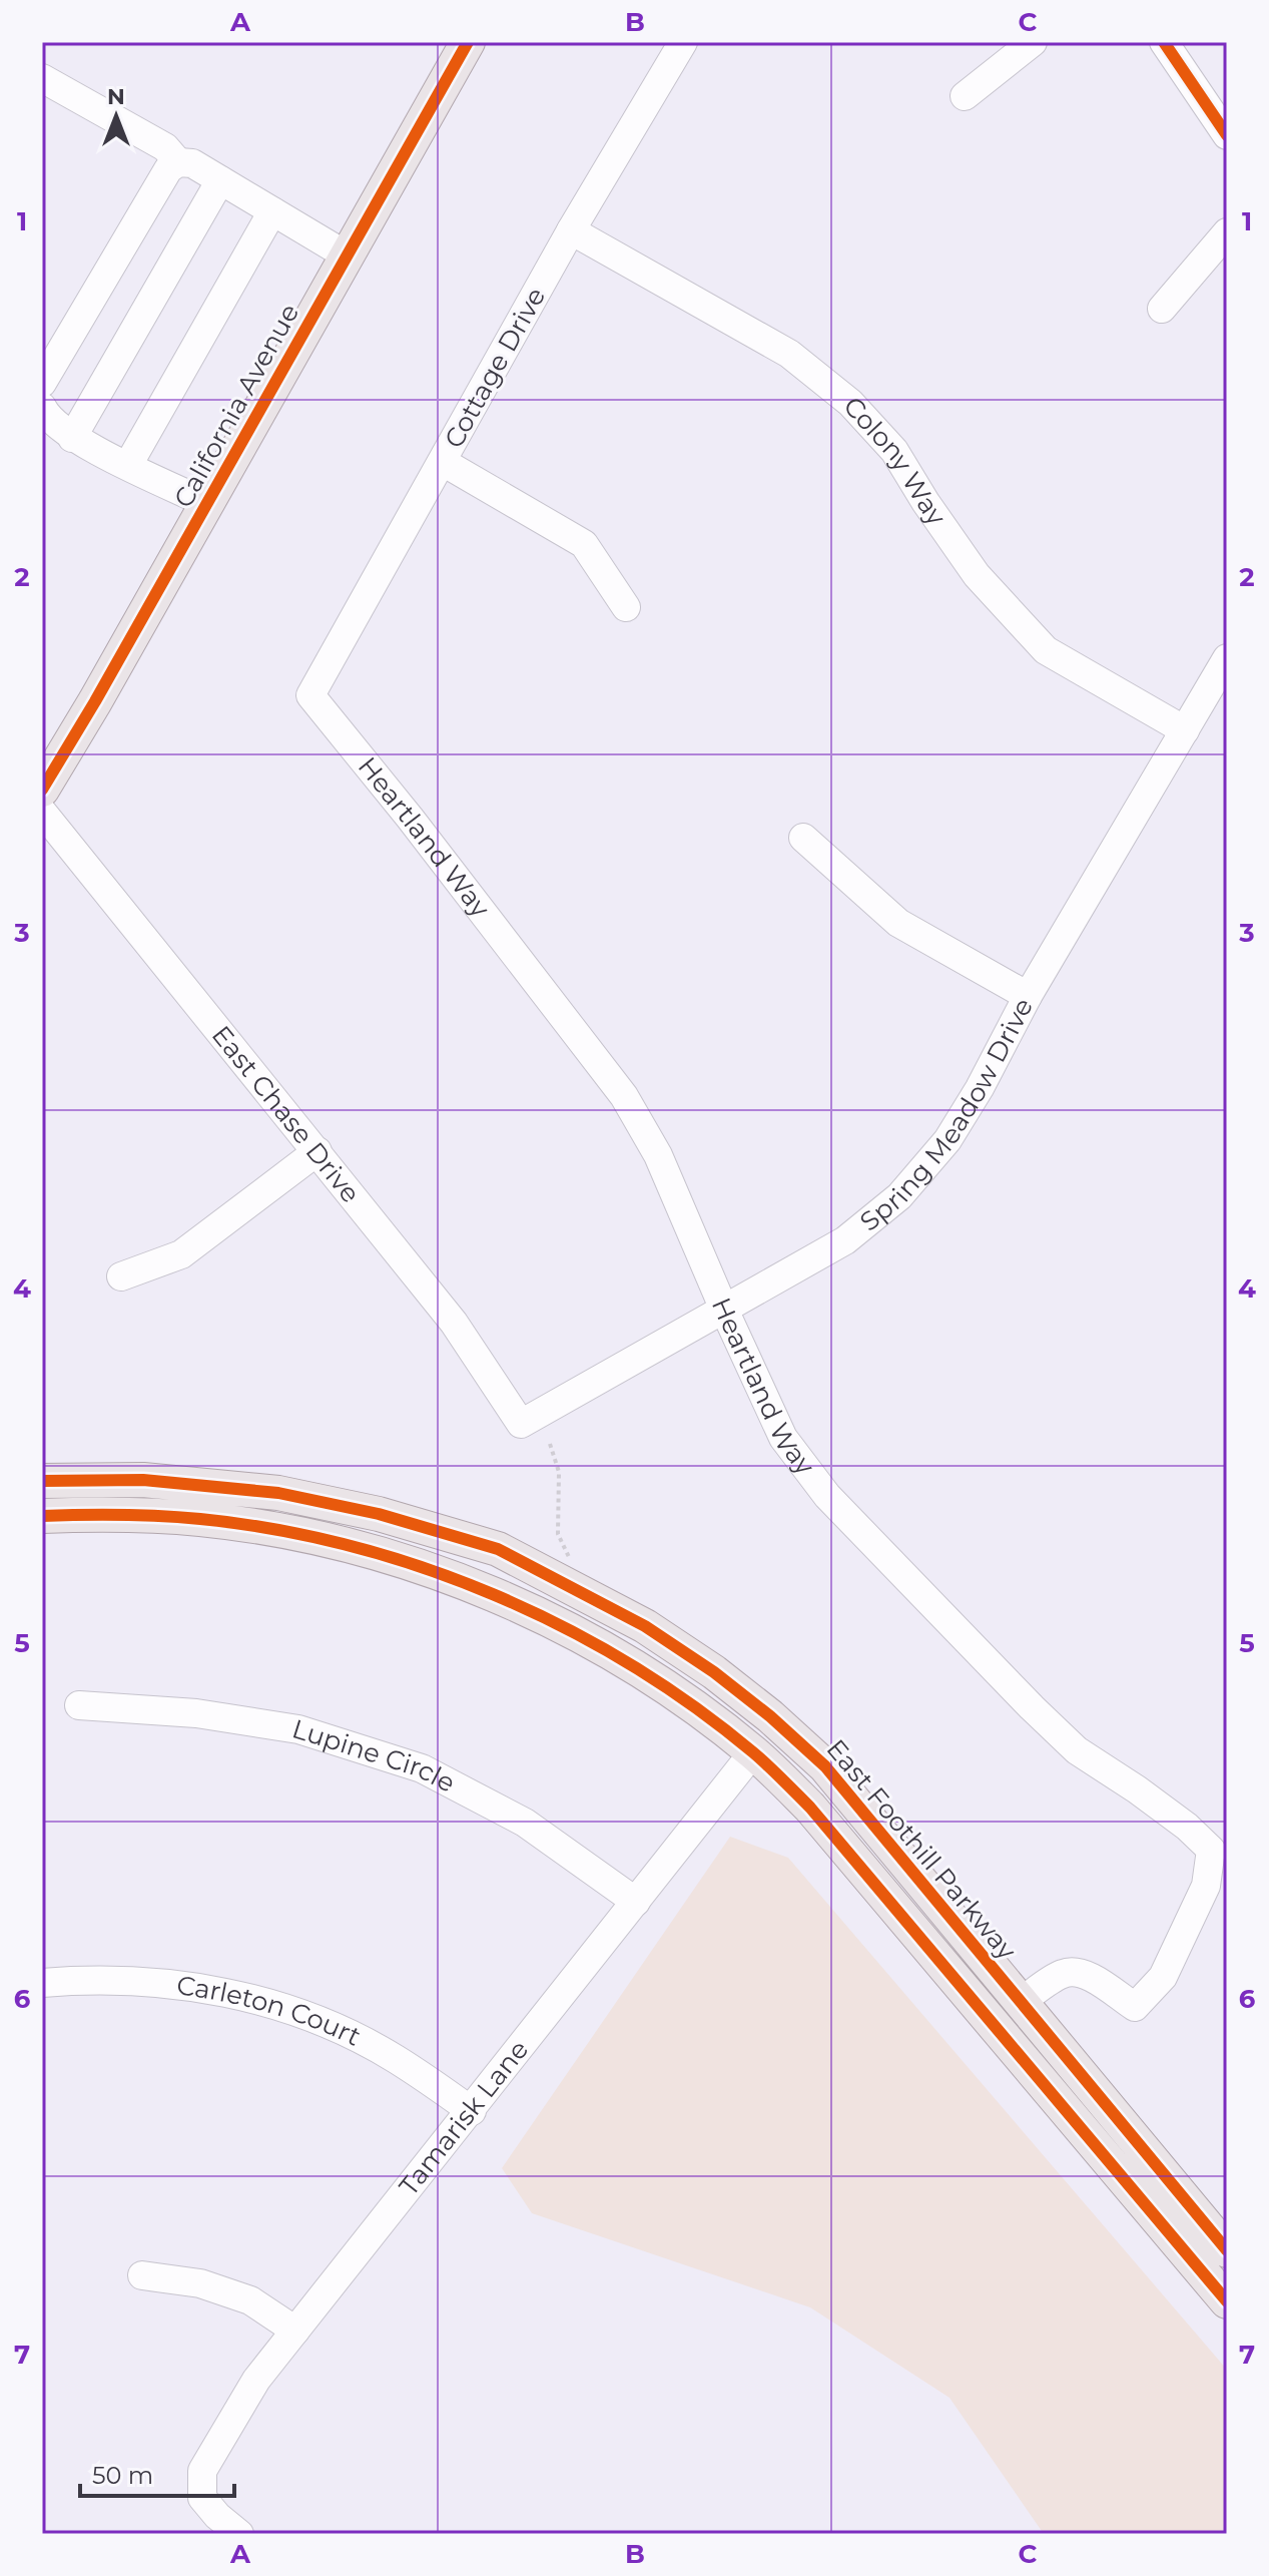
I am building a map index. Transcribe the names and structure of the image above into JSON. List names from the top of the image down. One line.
{"streets":{"main road":["California Avenue","East Foothill Parkway"],"street":["Cottage Drive","Colony Way","Heartland Way","Spring Meadow Drive","East Chase Drive","Lupine Circle","Carleton Court","Tamarisk Lane"]},"crossings":[["Cottage Drive","Colony Way"],["Cottage Drive","Heartland Way"],["Colony Way","Spring Meadow Drive"],["Heartland Way","Spring Meadow Drive"],["Heartland Way","East Foothill Parkway"],["Spring Meadow Drive","East Chase Drive"],["Lupine Circle","Tamarisk Lane"],["Carleton Court","Tamarisk Lane"]],"scale_bar":"50 m","north":"top","grid":{"columns":["A","B","C"],"rows":["1","2","3","4","5","6","7"]}}
